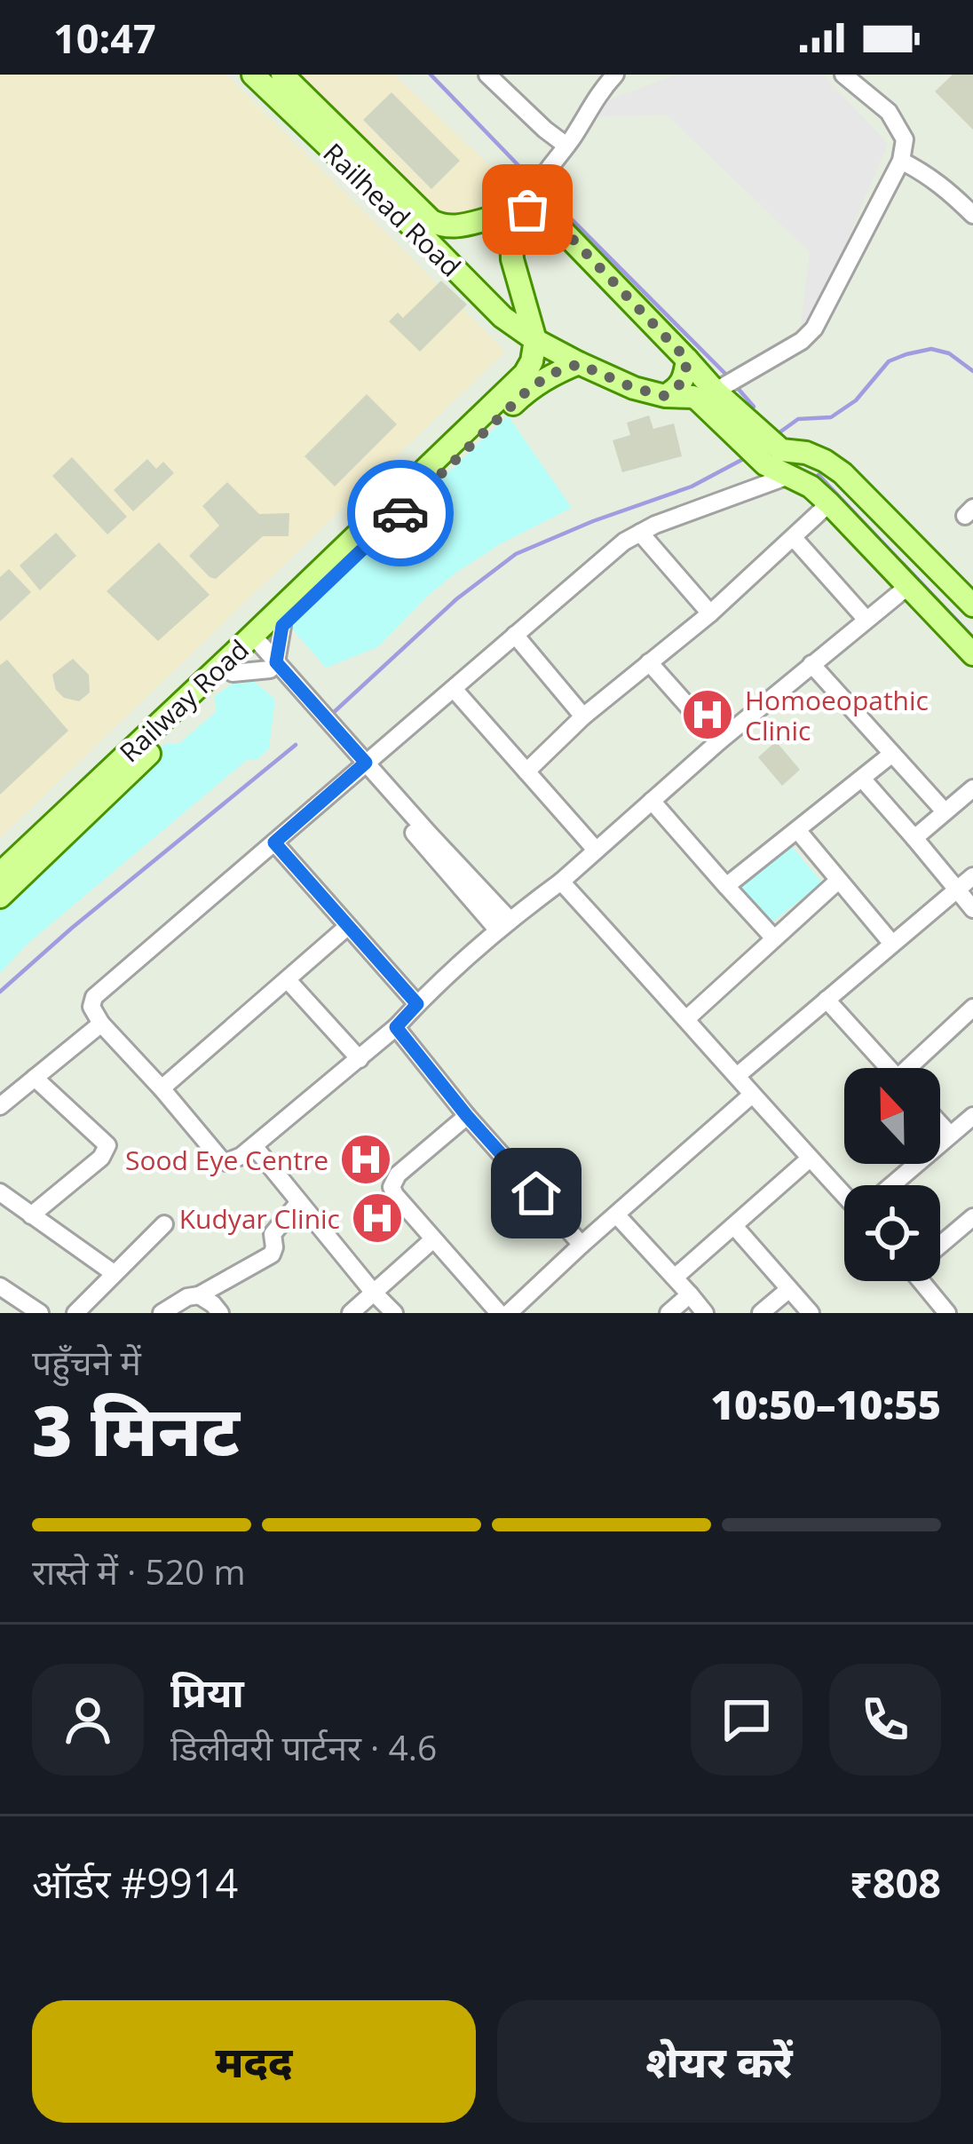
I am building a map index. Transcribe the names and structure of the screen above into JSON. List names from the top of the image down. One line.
{"streets":{"main road":["Railhead Road","Railway Road"]},"crossings":[["Railhead Road","Railway Road"]],"places":{"hospital":["Homoeopathic Clinic","Sood Eye Centre","Kudyar Clinic"]},"north":"top","page":{"status":"10:47","heading":["3 मिनट","पहुँचने में","10:50–10:55"],"panel":["प्रिया","डिलीवरी पार्टनर · 4.6","ऑर्डर #9914","₹808"],"bar":"रास्ते में · 520 m","buttons":["मदद","शेयर करें"]}}
